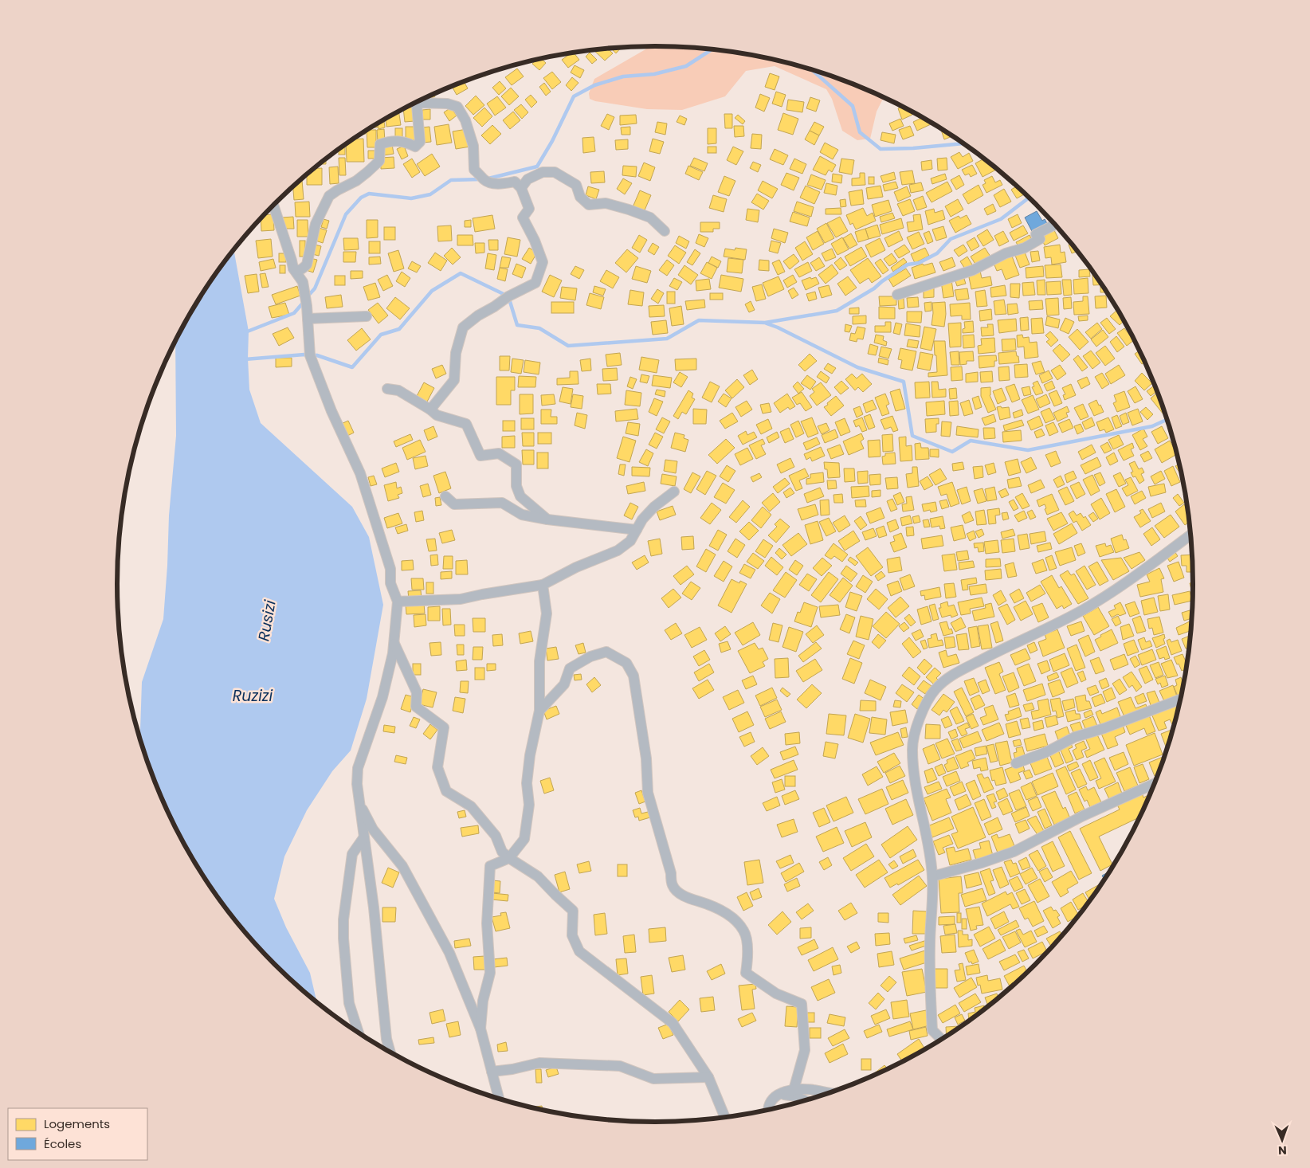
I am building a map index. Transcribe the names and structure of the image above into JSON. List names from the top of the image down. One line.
{"water":["Rusizi","Ruzizi"],"legend":["Logements","Écoles"],"north":"bottom"}
